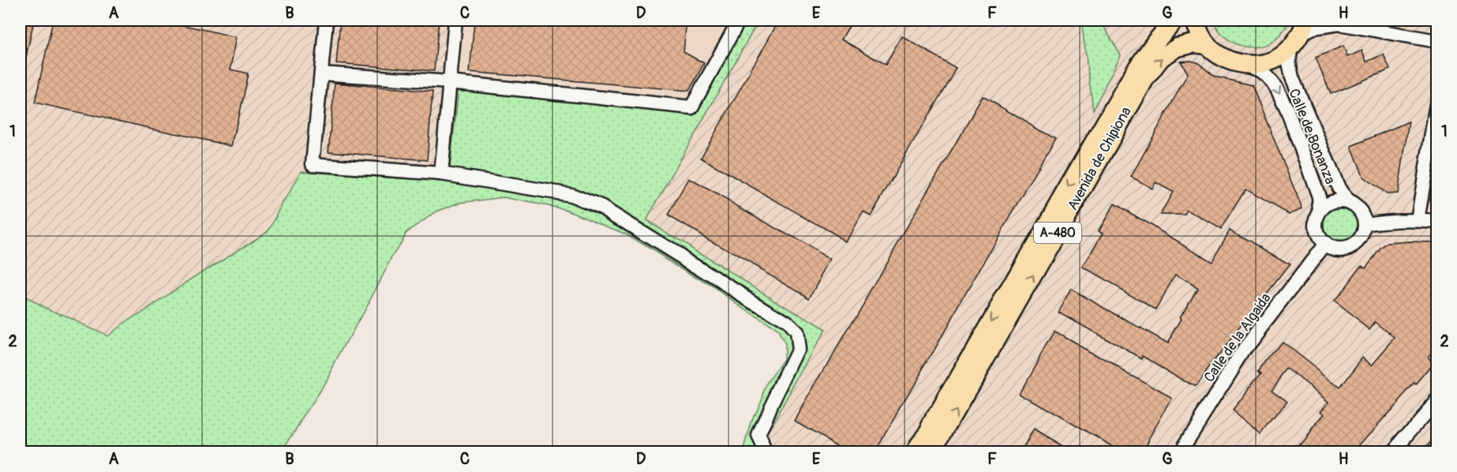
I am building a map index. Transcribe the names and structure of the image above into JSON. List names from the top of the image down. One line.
{"streets":{"main road":["Avenida de Chipiona","A-480"],"street":["Calle de Bonanza","Calle de la Algaida"]},"crossings":[["Calle de Bonanza","Calle de la Algaida"]],"grid":{"columns":["A","B","C","D","E","F","G","H"],"rows":["1","2"]}}
